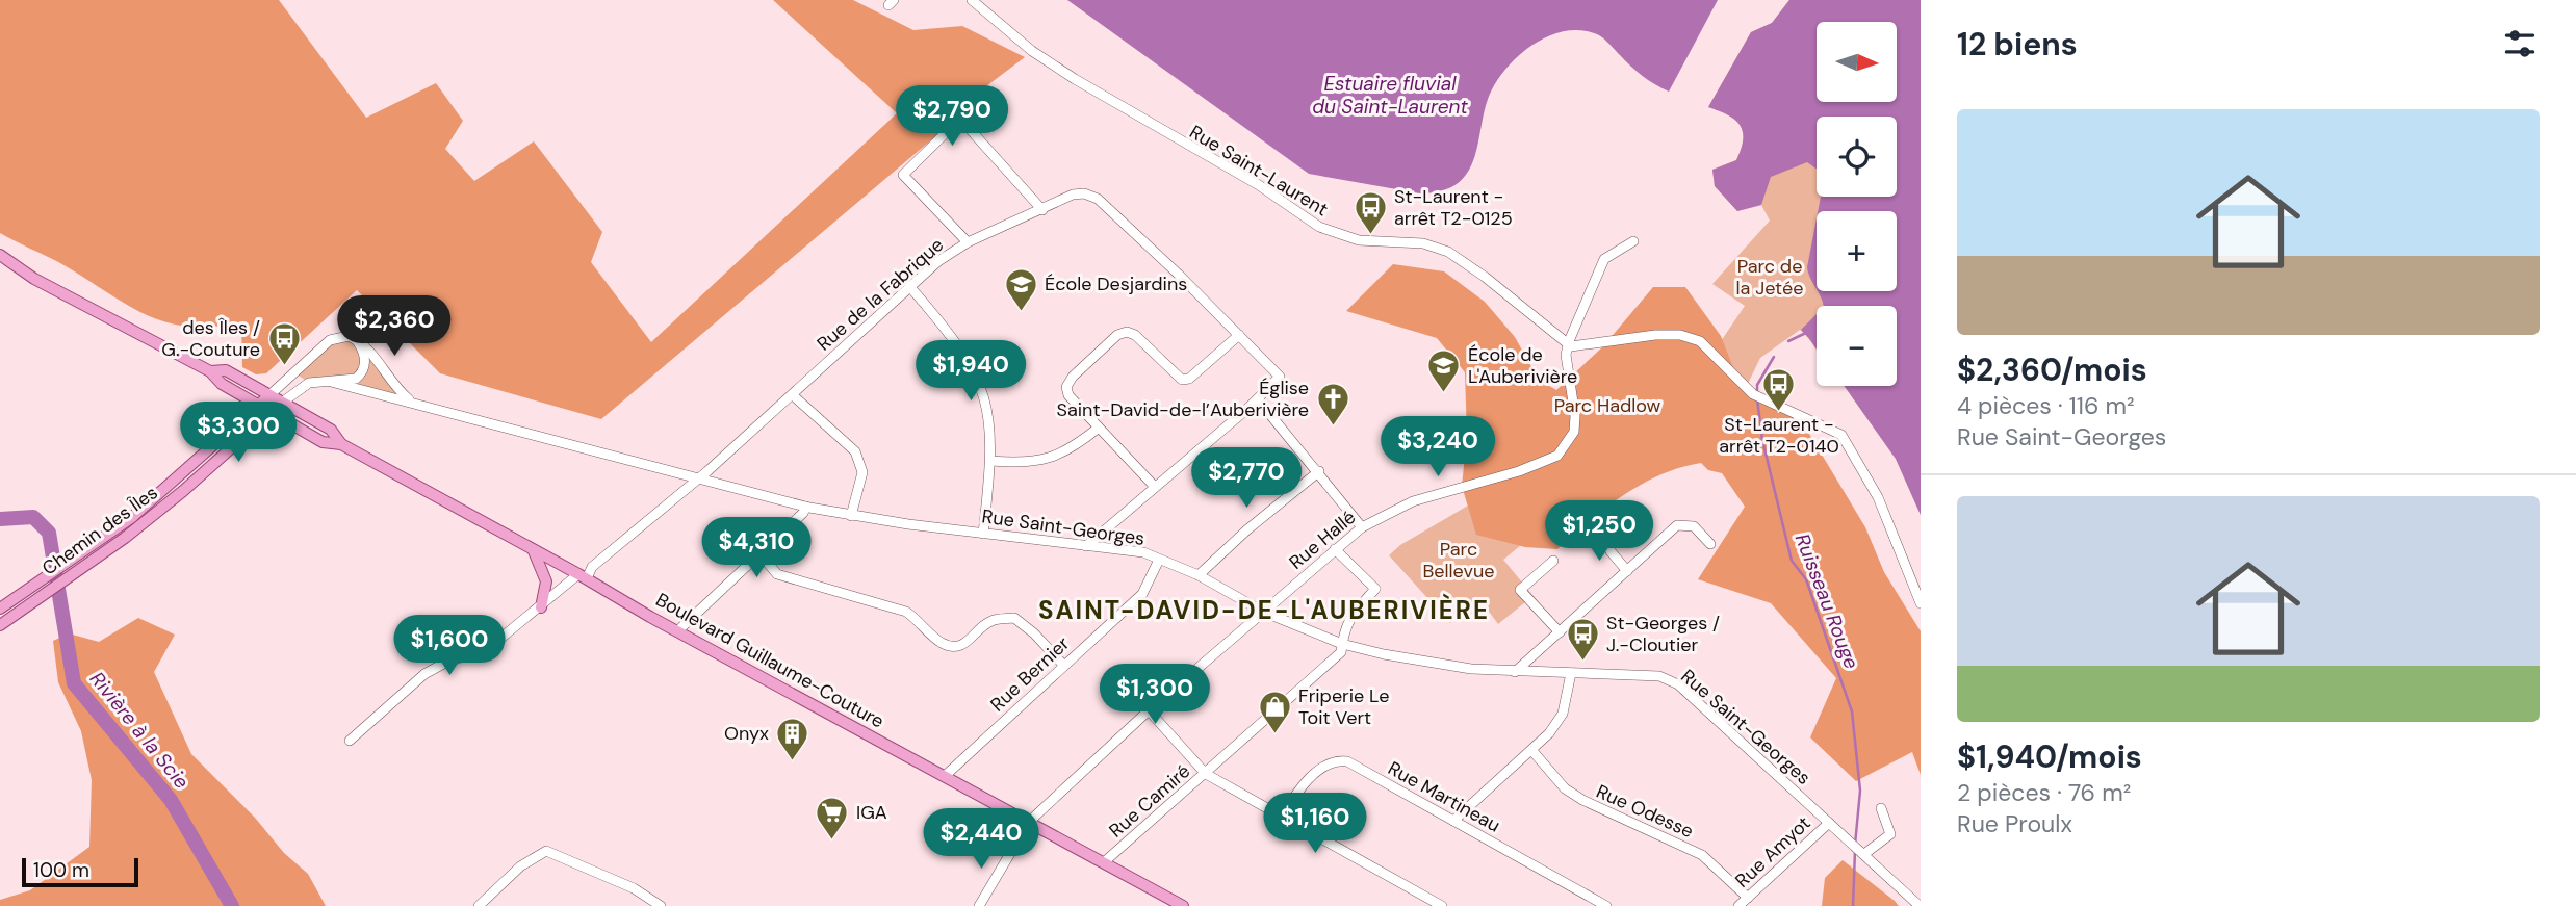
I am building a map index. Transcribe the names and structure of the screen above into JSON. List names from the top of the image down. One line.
{"streets":{"main road":["Chemin des Îles","Boulevard Guillaume-Couture"],"street":["Rue Saint-Laurent","Rue de la Fabrique","Rue Saint-Georges","Rue Hallé","Rue Bernier","Rue Martineau","Rue Camiré","Rue Odesse","Rue Amyot"]},"crossings":[["Rue Saint-Laurent","Rue Hallé"],["Rue de la Fabrique","Rue Saint-Georges"],["Rue de la Fabrique","Boulevard Guillaume-Couture"],["Rue Saint-Georges","Chemin des Îles"],["Rue Saint-Georges","Rue Hallé"],["Rue Saint-Georges","Boulevard Guillaume-Couture"],["Rue Saint-Georges","Rue Bernier"],["Rue Saint-Georges","Rue Camiré"],["Rue Saint-Georges","Rue Amyot"],["Chemin des Îles","Boulevard Guillaume-Couture"],["Rue Hallé","Boulevard Guillaume-Couture"],["Rue Hallé","Rue Camiré"],["Boulevard Guillaume-Couture","Rue Bernier"],["Boulevard Guillaume-Couture","Rue Camiré"],["Rue Odesse","Rue Amyot"]],"districts":["SAINT-DAVID-DE-L'AUBERIVIÈRE"],"water":["Estuaire fluvial du Saint-Laurent","Ruisseau Rouge","Rivière à la Scie"],"parks":["Parc de la Jetée","Parc Hadlow","Parc Bellevue"],"places":{"bus stop":["St-Laurent - arrêt T2-0125","des Îles / G.-Couture","St-Laurent - arrêt T2-0140","St-Georges / J.-Cloutier"],"school or university":["École Desjardins","École de L'Auberivière"],"church":["Église Saint-David-de-l’Auberivière"],"shop":["Friperie Le Toit Vert"],"building":["Onyx"],"supermarket":["IGA"]},"scale_bar":"100 m","north":"right","page":{"heading":"12 biens","map_buttons":["+","−"],"price":["$2,790","$2,360","$1,940","$3,300","$3,240","$2,770","$1,250","$4,310","$1,600","$1,300","$1,160","$2,440"],"list":[{"name":"$2,360/mois","note":"4 pièces · 116 m² · Rue Saint-Georges"},{"name":"$1,940/mois","note":"2 pièces · 76 m² · Rue Proulx"}],"scale":"100 m"}}
